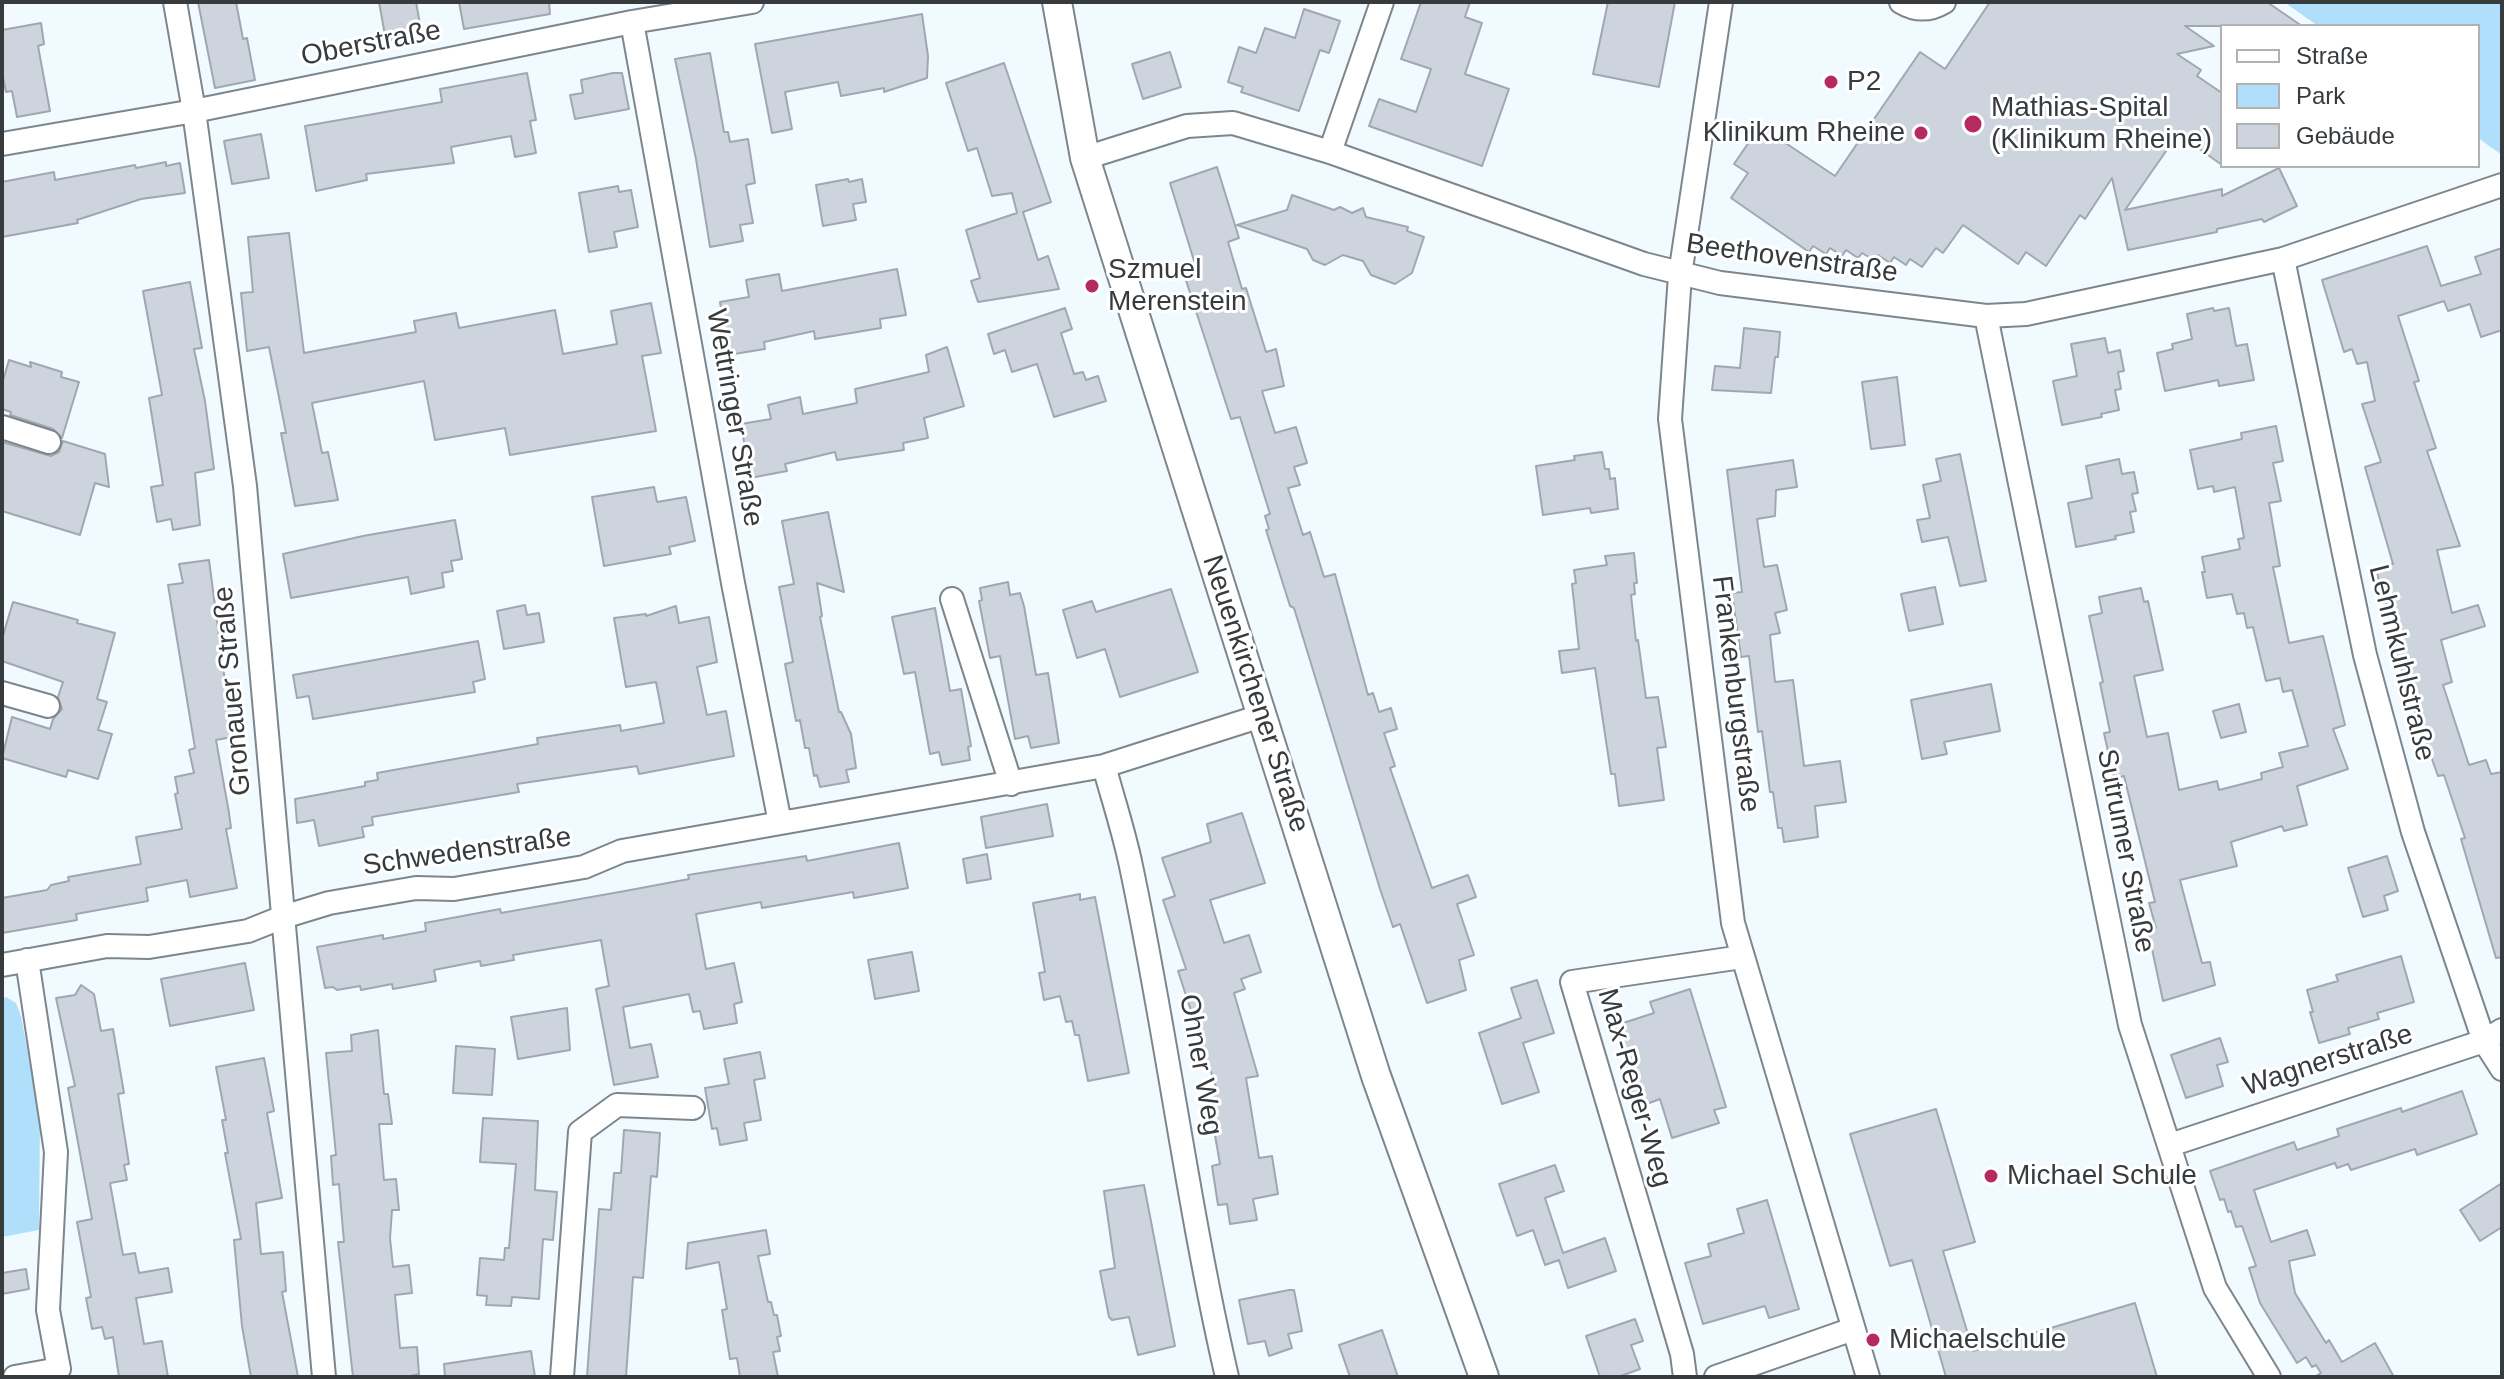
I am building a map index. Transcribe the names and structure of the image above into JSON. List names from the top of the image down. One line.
{"streets":{"street":["Oberstraße","Beethovenstraße","Wettringer Straße","Lehmkuhlstraße","Gronauer Straße","Neuenkirchener Straße","Frankenburgstraße","Sutrumer Straße","Schwedenstraße","Wagnerstraße","Ohner Weg","Max-Reger-Weg"]},"crossings":[["Oberstraße","Wettringer Straße"],["Oberstraße","Gronauer Straße"],["Beethovenstraße","Lehmkuhlstraße"],["Beethovenstraße","Neuenkirchener Straße"],["Beethovenstraße","Frankenburgstraße"],["Beethovenstraße","Sutrumer Straße"],["Wettringer Straße","Schwedenstraße"],["Lehmkuhlstraße","Wagnerstraße"],["Gronauer Straße","Schwedenstraße"],["Neuenkirchener Straße","Schwedenstraße"],["Frankenburgstraße","Max-Reger-Weg"],["Sutrumer Straße","Wagnerstraße"],["Schwedenstraße","Ohner Weg"]],"places":["P2","Mathias-Spital (Klinikum Rheine)","Klinikum Rheine","Szmuel Merenstein","Michael Schule","Michaelschule"],"legend":["Straße","Park","Gebäude"]}
